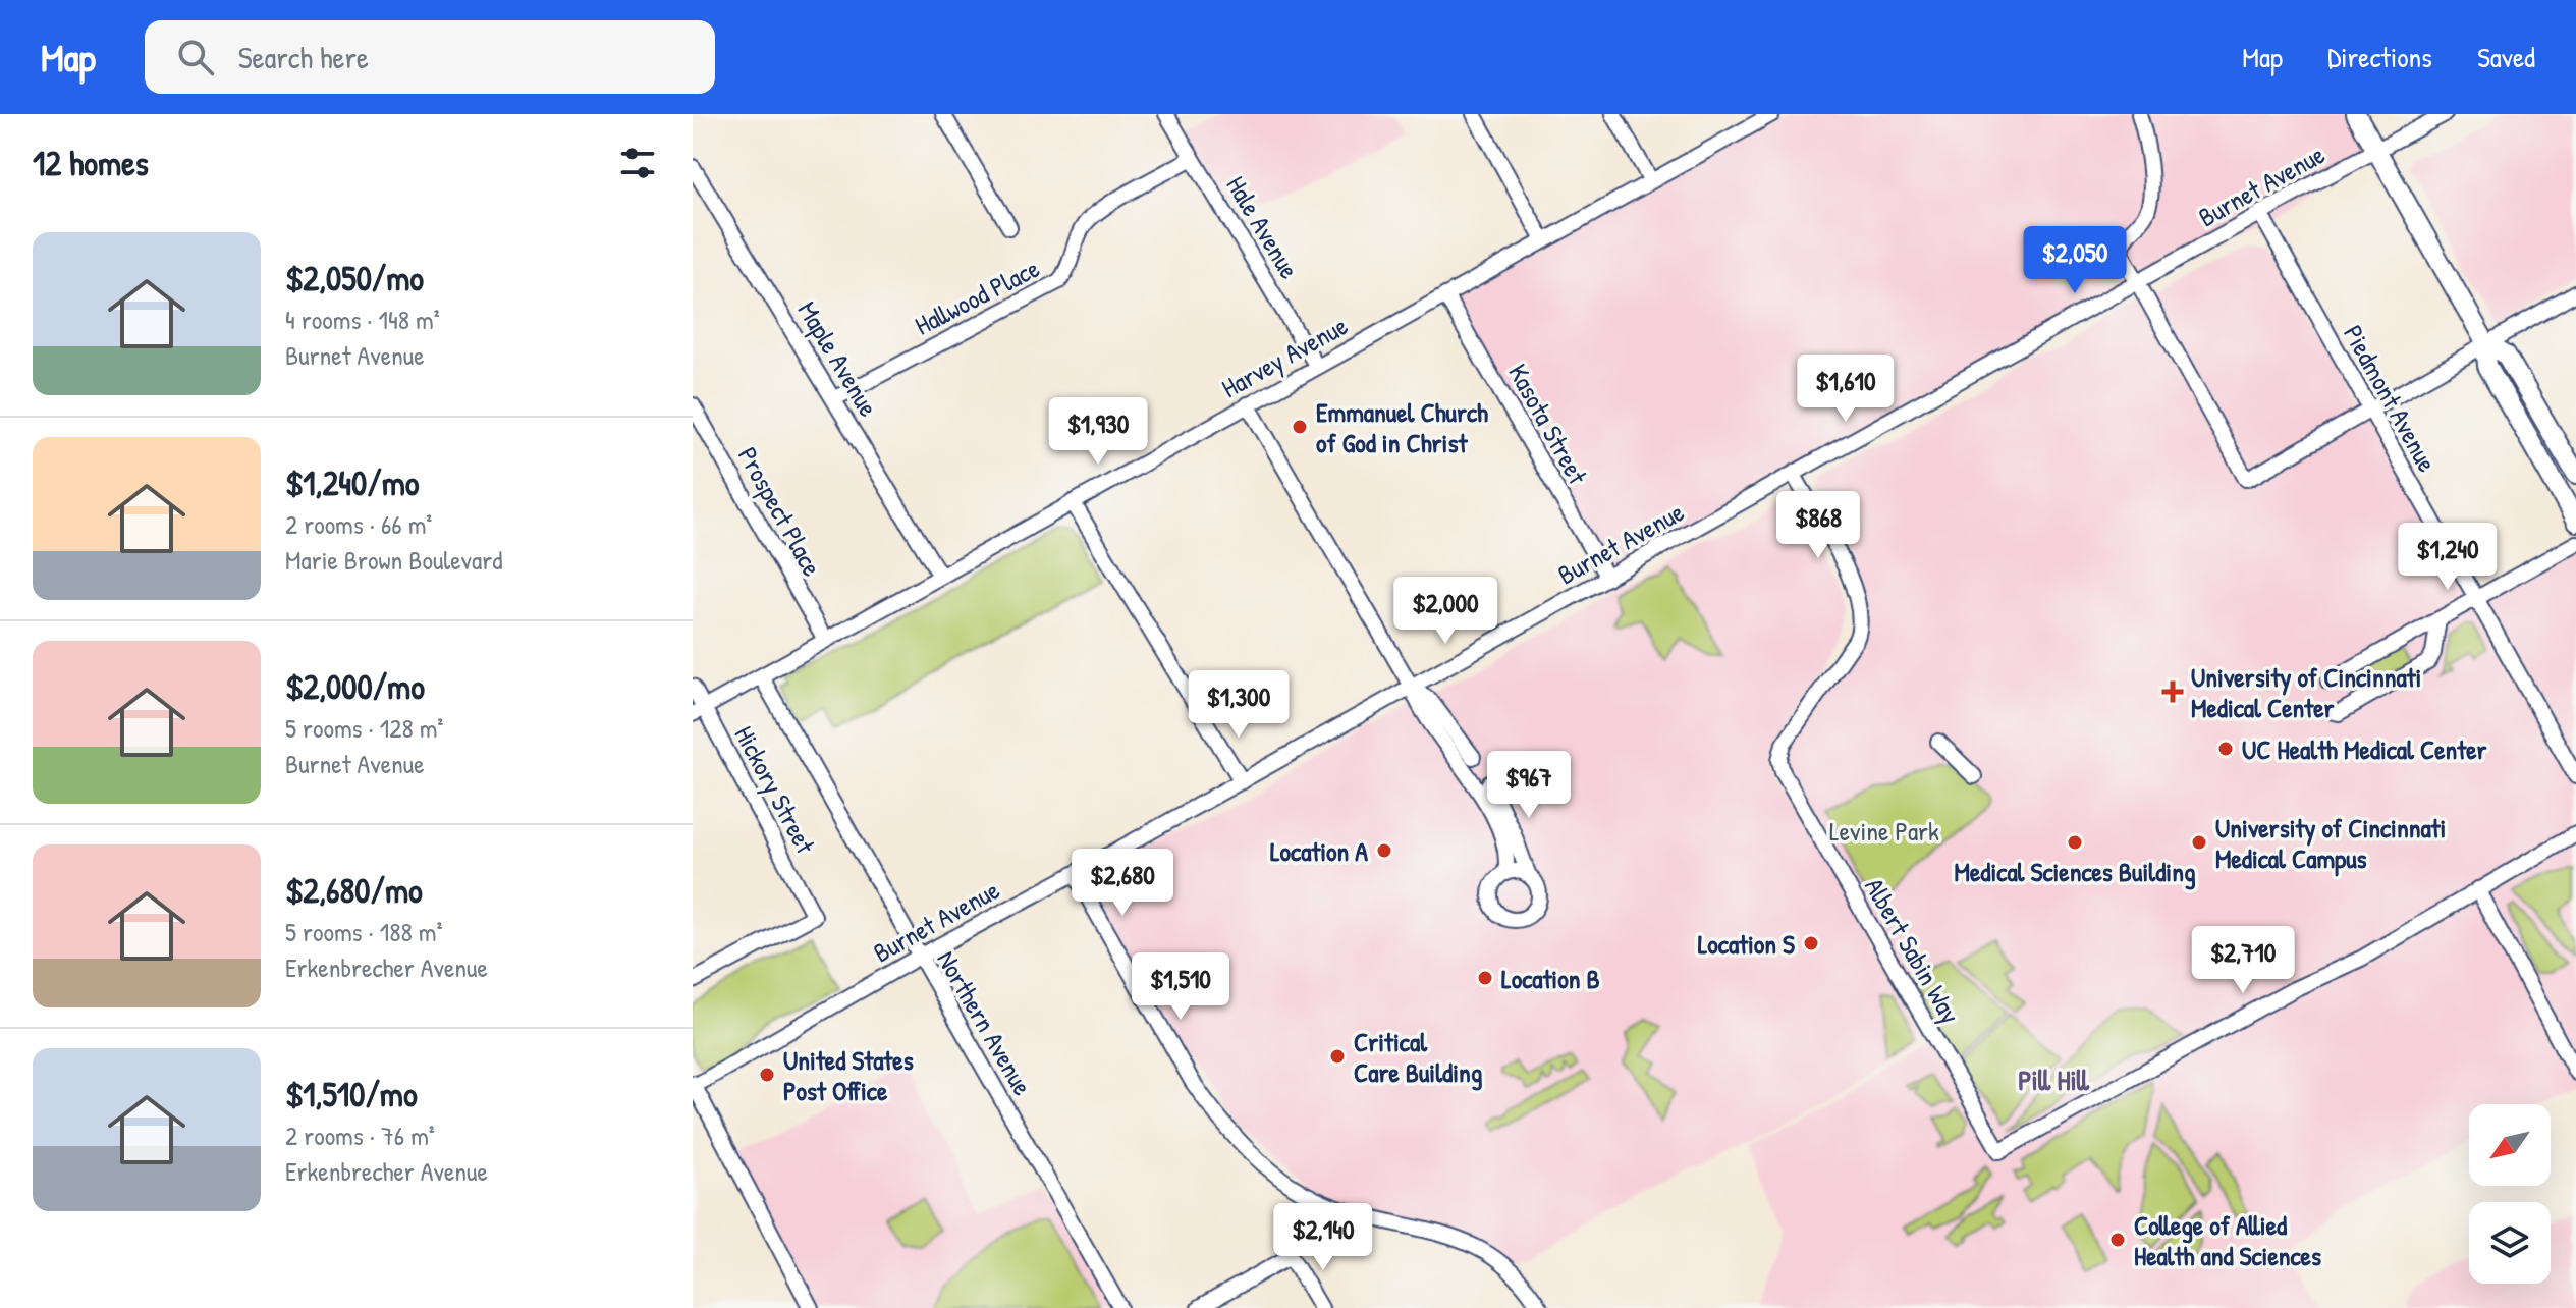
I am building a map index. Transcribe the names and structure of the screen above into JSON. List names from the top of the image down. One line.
{"streets":{"street":["Burnet Avenue","Hale Avenue","Hallwood Place","Harvey Avenue","Maple Avenue","Piedmont Avenue","Kasota Street","Prospect Place","Hickory Street","Albert Sabin Way","Northern Avenue"]},"crossings":[["Burnet Avenue","Piedmont Avenue"],["Burnet Avenue","Kasota Street"],["Burnet Avenue","Albert Sabin Way"],["Burnet Avenue","Northern Avenue"],["Hale Avenue","Hallwood Place"],["Hale Avenue","Harvey Avenue"],["Hallwood Place","Maple Avenue"],["Harvey Avenue","Maple Avenue"],["Harvey Avenue","Kasota Street"],["Harvey Avenue","Prospect Place"],["Harvey Avenue","Hickory Street"],["Harvey Avenue","Northern Avenue"]],"districts":["Pill Hill"],"parks":["Levine Park"],"places":{"other":["Emmanuel Church of God in Christ","UC Health Medical Center","Medical Sciences Building","University of Cincinnati Medical Campus","Location A","Location S","Location B","Critical Care Building","United States Post Office","College of Allied Health and Sciences"],"health":["University of Cincinnati Medical Center"]},"north":"bottom left","page":{"header":"Map","search":"Search here","nav":["Map","Directions","Saved"],"heading":"12 homes","list":[{"name":"$2,050/mo","note":"4 rooms · 148 m² · Burnet Avenue"},{"name":"$1,240/mo","note":"2 rooms · 66 m² · Marie Brown Boulevard"},{"name":"$2,000/mo","note":"5 rooms · 128 m² · Burnet Avenue"},{"name":"$2,680/mo","note":"5 rooms · 188 m² · Erkenbrecher Avenue"},{"name":"$1,510/mo","note":"2 rooms · 76 m² · Erkenbrecher Avenue"}],"price":["$2,050","$1,610","$1,930","$868","$1,240","$2,000","$1,300","$967","$2,680","$2,710","$1,510","$2,140"]}}
